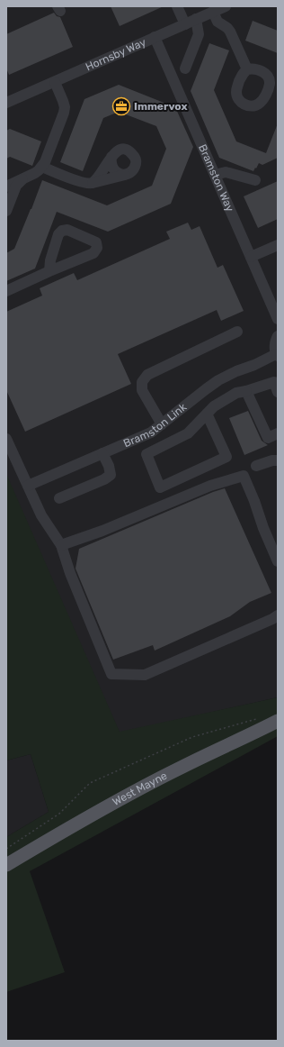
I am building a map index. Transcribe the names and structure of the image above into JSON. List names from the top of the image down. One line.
{"streets":{"main road":["West Mayne"],"street":["Hornsby Way","Bramston Way","Bramston Link"]},"crossings":[["Hornsby Way","Bramston Way"]],"places":{"office":["Immervox"]}}
